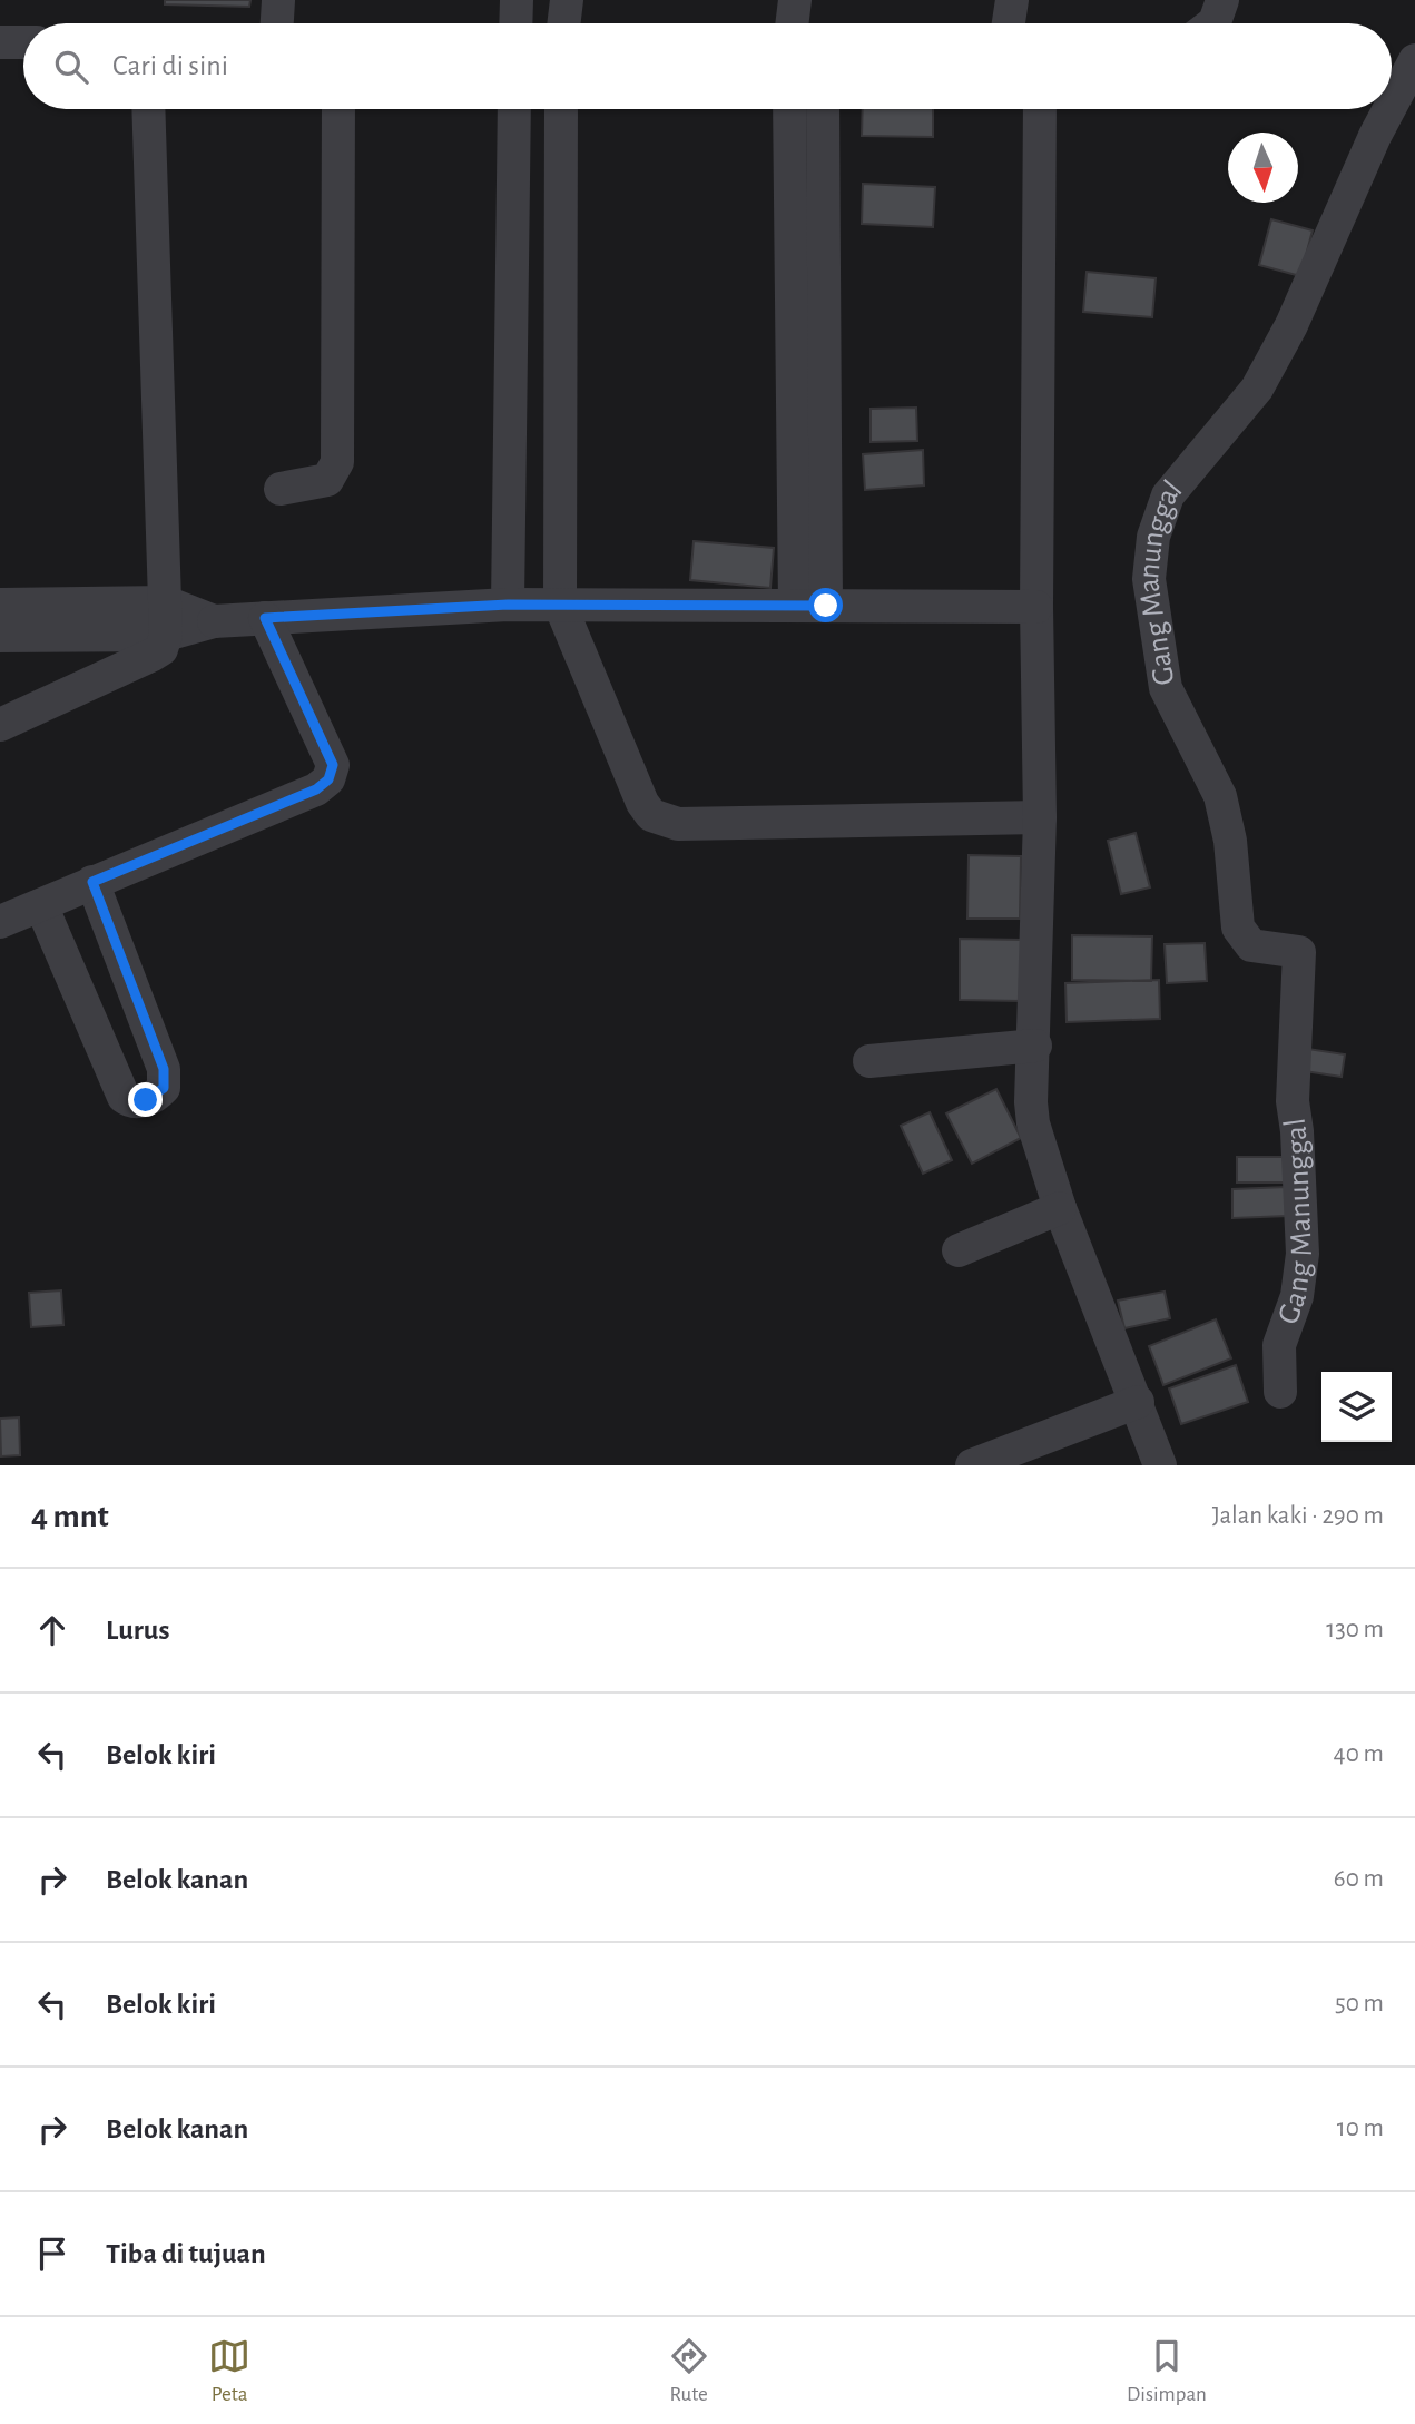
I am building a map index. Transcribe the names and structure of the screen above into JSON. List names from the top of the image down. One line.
{"streets":{"street":["Gang Manunggal"]},"north":"bottom","page":{"search":"Cari di sini","heading":["4 mnt","Jalan kaki · 290 m"],"list":[["Lurus","130 m"],["Belok kiri","40 m"],["Belok kanan","60 m"],["Belok kiri","50 m"],["Belok kanan","10 m"],"Tiba di tujuan"],"nav":["Peta","Rute","Disimpan"]}}
